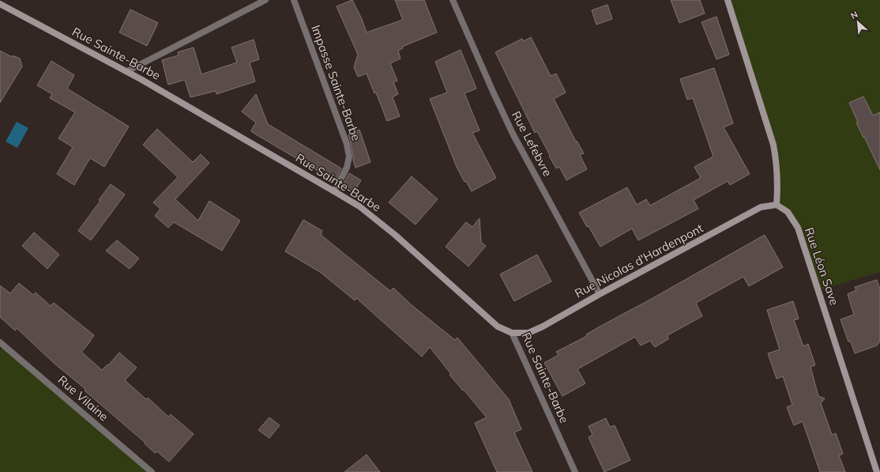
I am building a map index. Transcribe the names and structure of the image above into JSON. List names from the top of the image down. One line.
{"streets":{"street":["Rue Sainte-Barbe","Impasse Sainte-Barbe","Rue Lefebvre","Rue Nicolas d'Hardenpont","Rue Léon Save","Rue Vilaine"]},"crossings":[["Rue Sainte-Barbe","Impasse Sainte-Barbe"],["Rue Sainte-Barbe","Rue Nicolas d'Hardenpont"],["Rue Lefebvre","Rue Nicolas d'Hardenpont"],["Rue Nicolas d'Hardenpont","Rue Léon Save"]],"north":"top left"}
